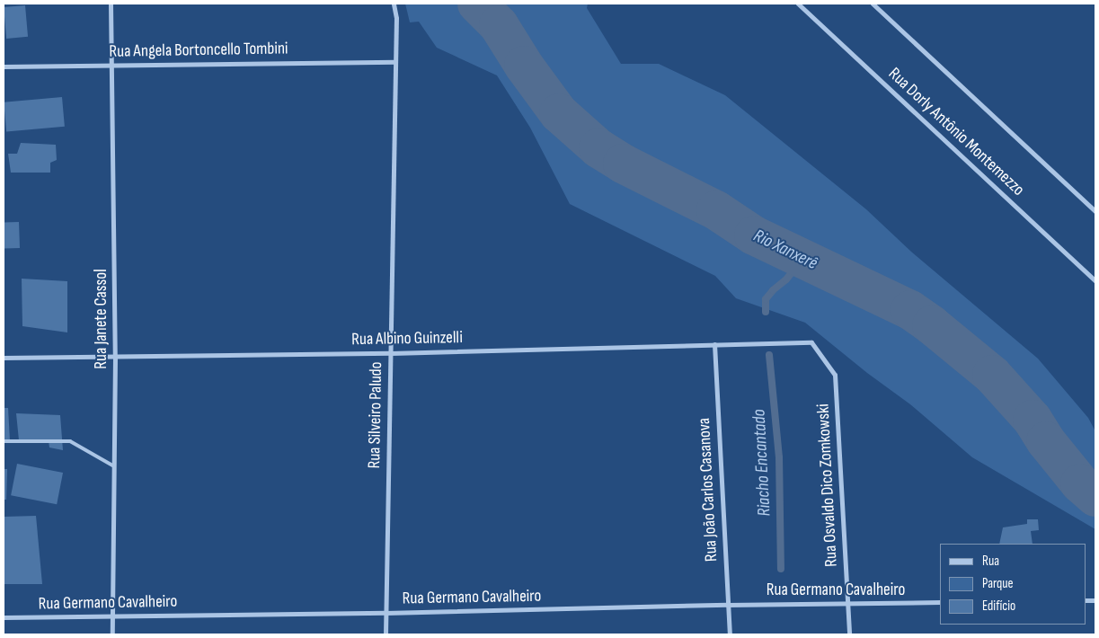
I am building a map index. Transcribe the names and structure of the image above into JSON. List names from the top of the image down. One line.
{"streets":{"street":["Rua Angela Bortoncello Tombini","Rua Dorly Antônio Montemezzo","Rua Janete Cassol","Rua Albino Guinzelli","Rua Silveiro Paludo","Rua Osvaldo Dico Zomkowski","Rua João Carlos Casanova","Rua Germano Cavalheiro"]},"crossings":[["Rua Angela Bortoncello Tombini","Rua Janete Cassol"],["Rua Angela Bortoncello Tombini","Rua Silveiro Paludo"],["Rua Janete Cassol","Rua Albino Guinzelli"],["Rua Janete Cassol","Rua Germano Cavalheiro"],["Rua Albino Guinzelli","Rua Silveiro Paludo"],["Rua Albino Guinzelli","Rua Osvaldo Dico Zomkowski"],["Rua Albino Guinzelli","Rua João Carlos Casanova"],["Rua Silveiro Paludo","Rua Germano Cavalheiro"],["Rua Osvaldo Dico Zomkowski","Rua Germano Cavalheiro"],["Rua João Carlos Casanova","Rua Germano Cavalheiro"]],"water":["Rio Xanxerê","Riacho Encantado"],"legend":["Rua","Parque","Edifício"]}
